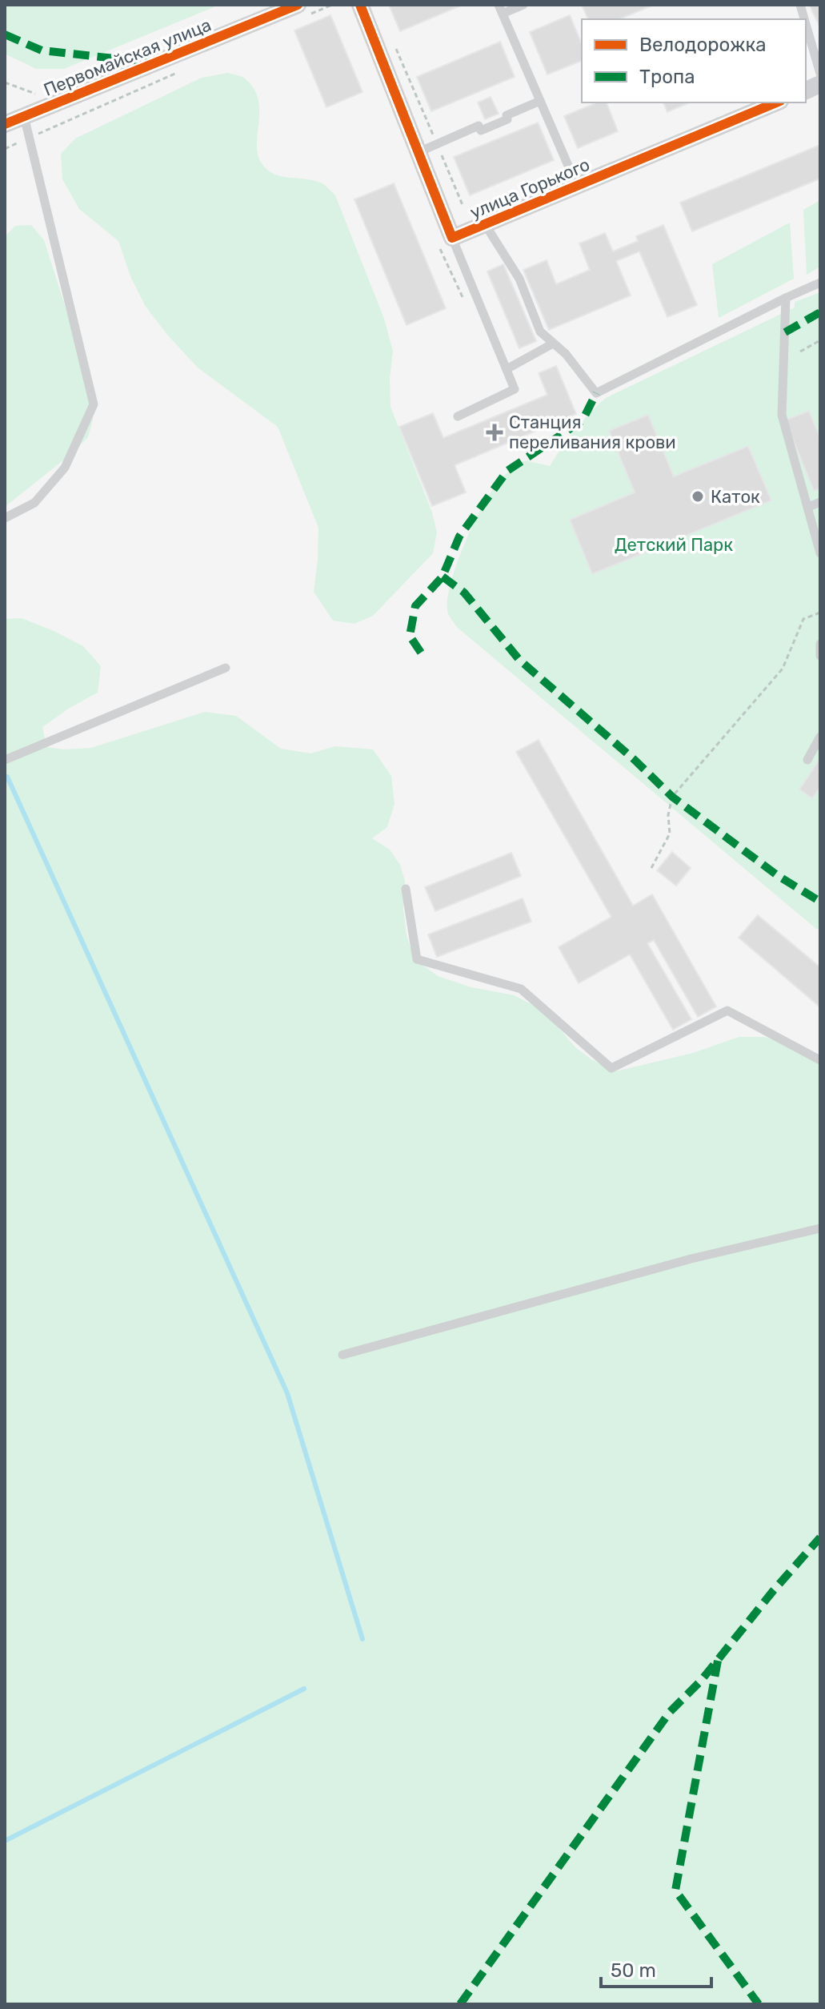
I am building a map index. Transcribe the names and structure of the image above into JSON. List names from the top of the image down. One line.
{"streets":{"street":["Первомайская улица","улица Горького"]},"parks":["Детский Парк"],"places":{"health":["Станция переливания крови"],"other":["Каток"]},"legend":["Велодорожка","Тропа"],"scale_bar":"50 m"}
